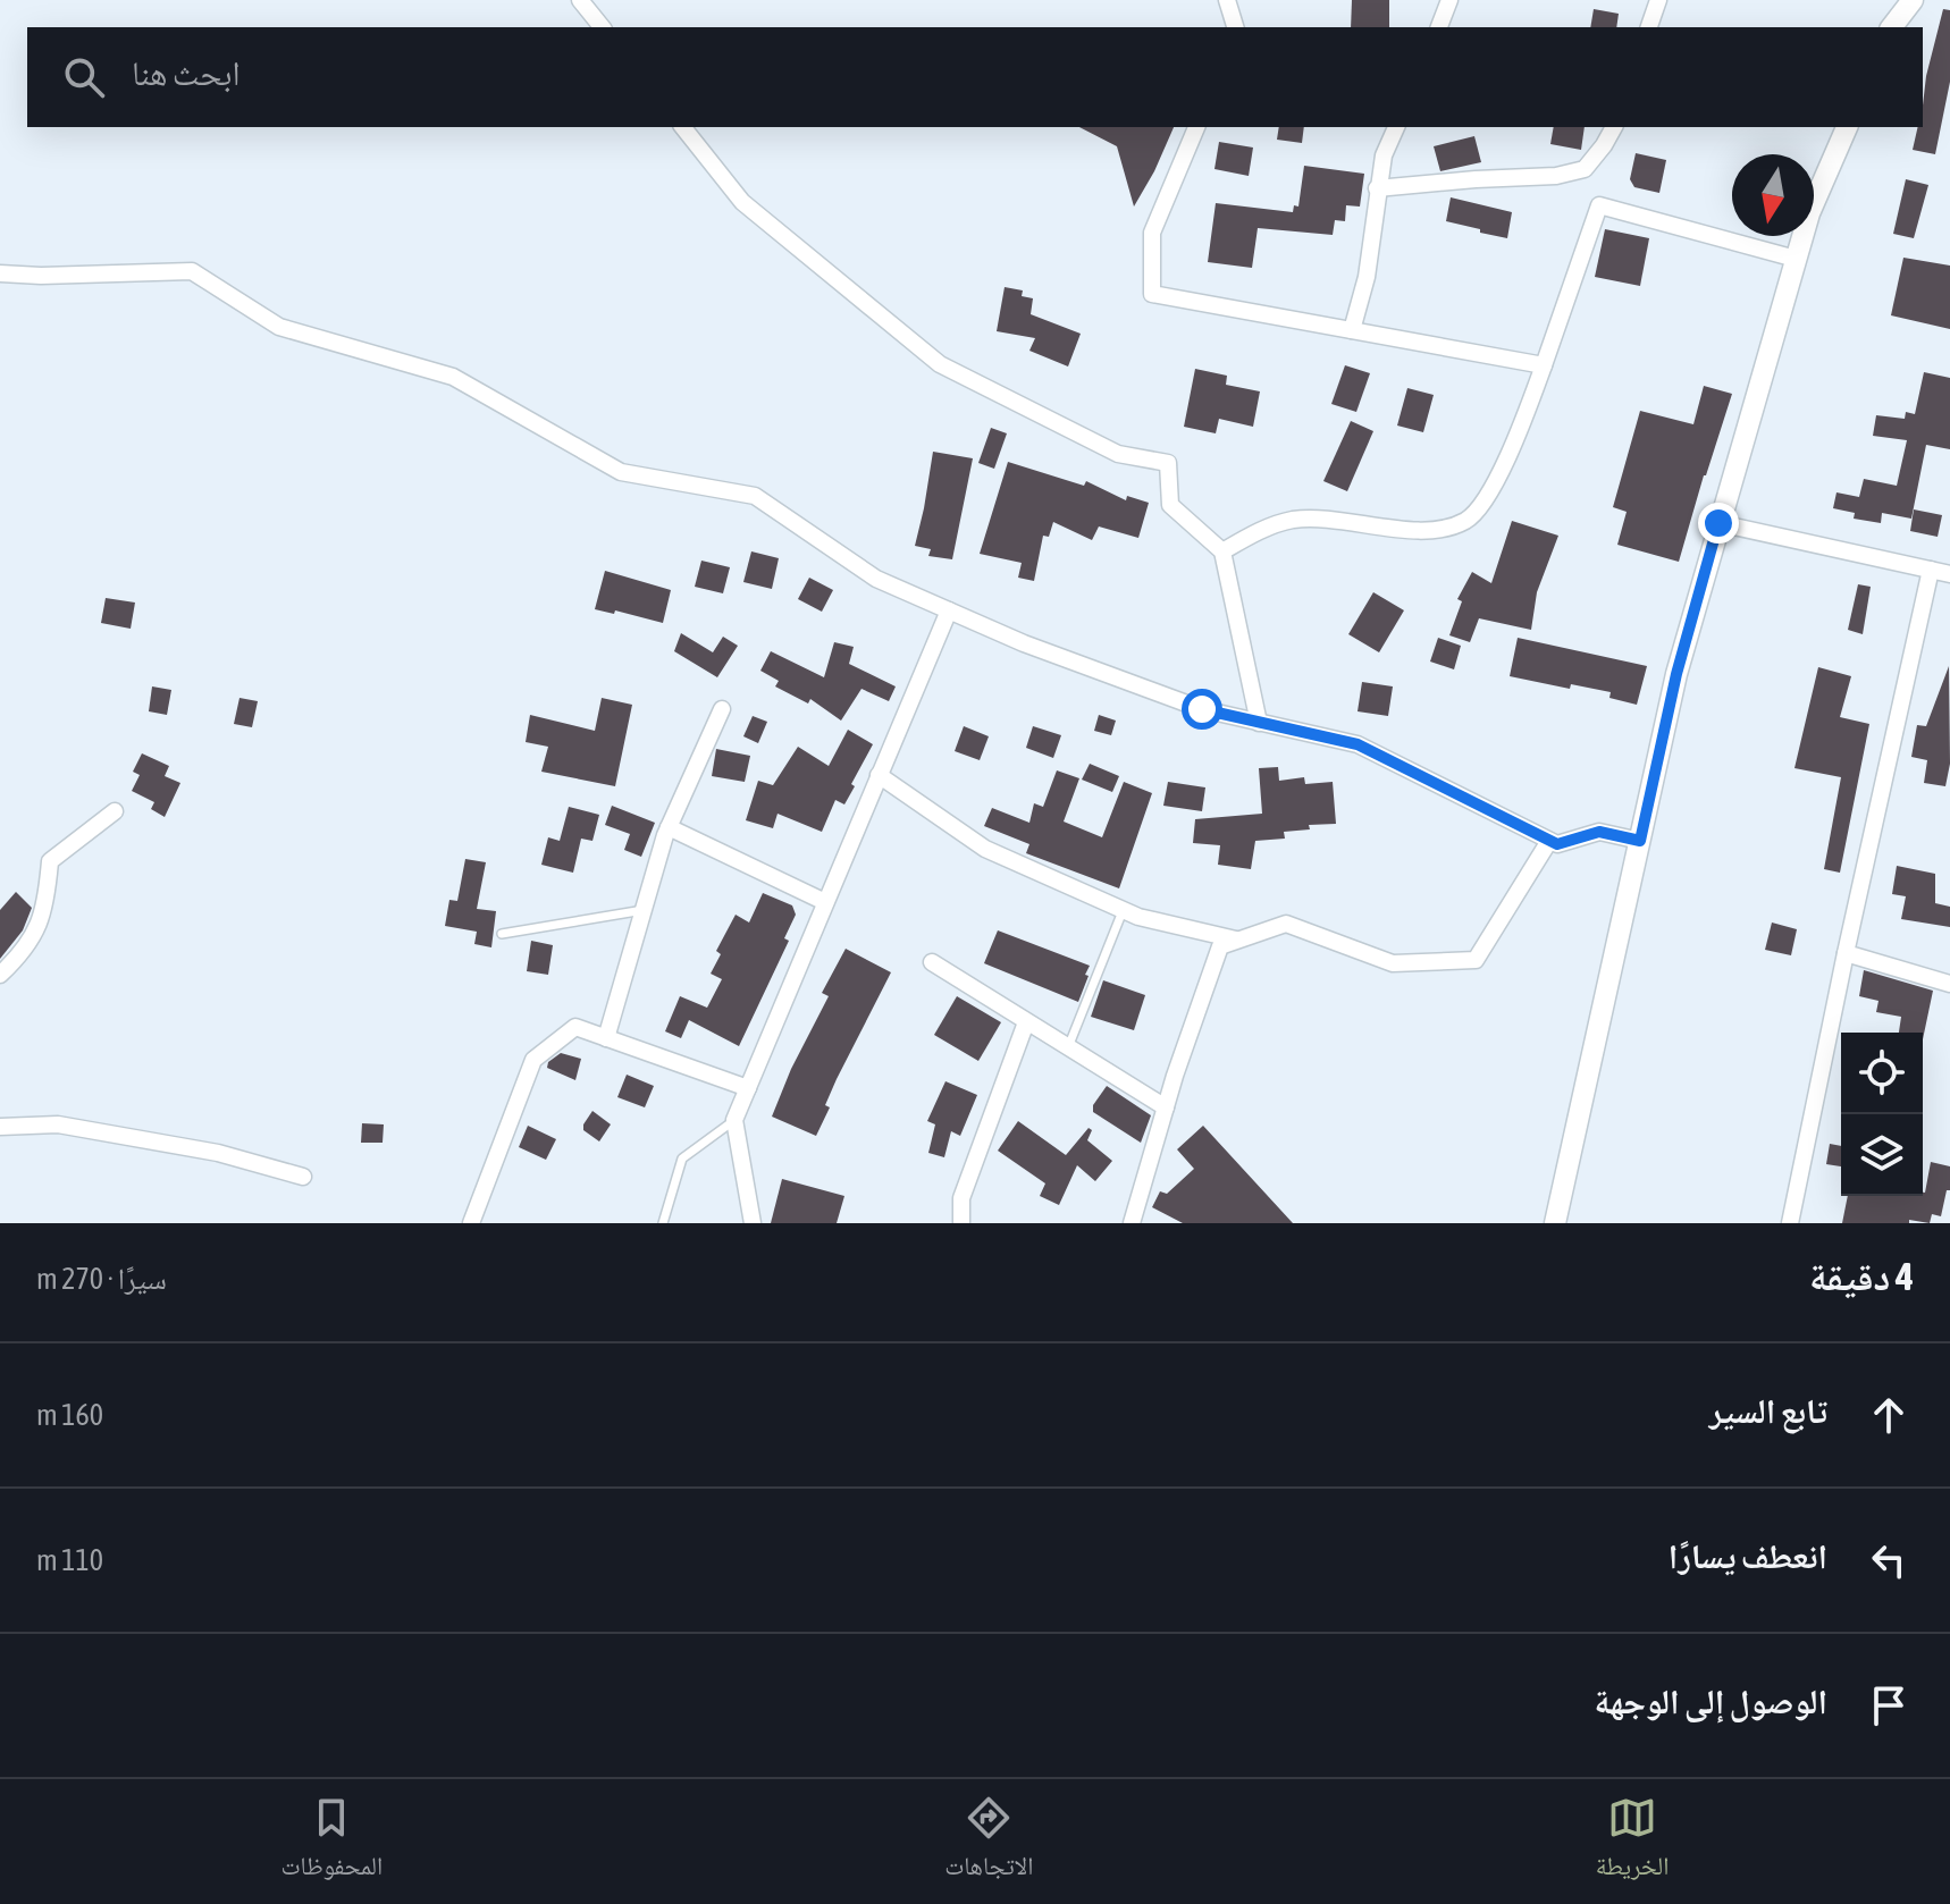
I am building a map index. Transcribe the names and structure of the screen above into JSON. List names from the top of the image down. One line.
{"north":"bottom","page":{"search":"ابحث هنا","heading":["4 دقيقة","سيرًا · 270 m"],"list":[["تابع السير","160 m"],["انعطف يسارًا","110 m"],"الوصول إلى الوجهة"],"nav":["الخريطة","الاتجاهات","المحفوظات"]}}
